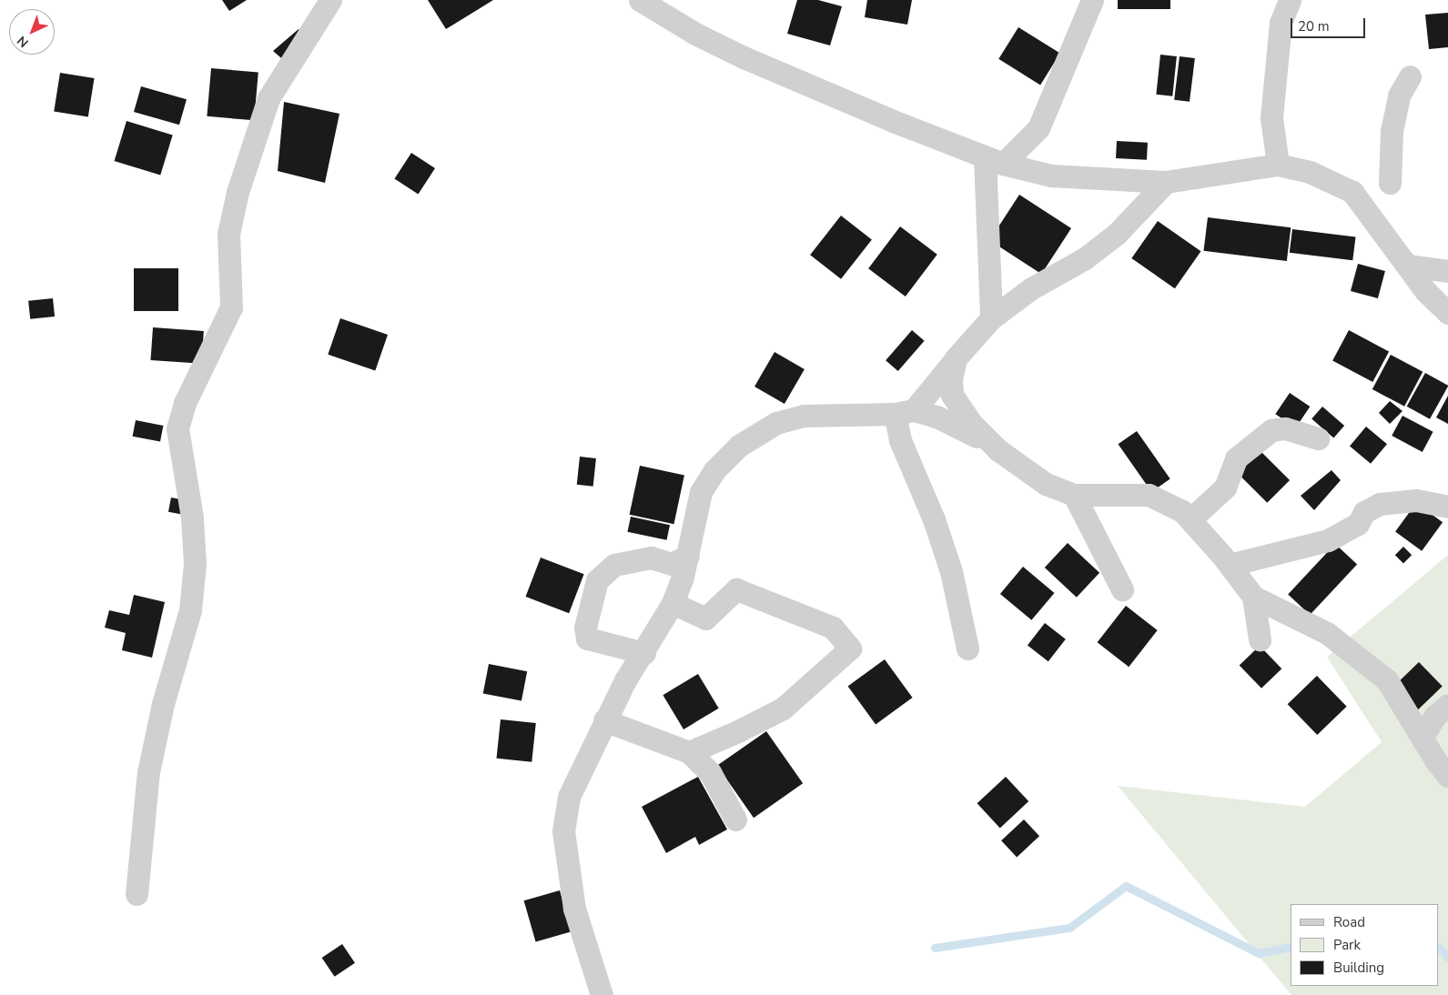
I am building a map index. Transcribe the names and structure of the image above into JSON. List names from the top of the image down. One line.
{"legend":["Road","Park","Building"],"scale_bar":"20 m","north":"bottom left"}
